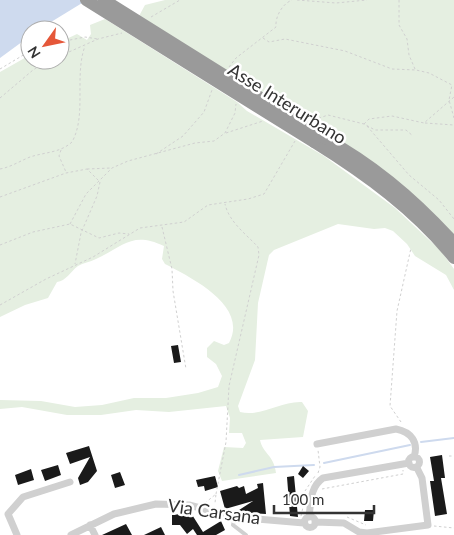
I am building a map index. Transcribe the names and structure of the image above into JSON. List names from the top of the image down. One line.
{"streets":{"highway":["Asse Interurbano"],"street":["Via Carsana"]},"scale_bar":"100 m","north":"bottom left"}
